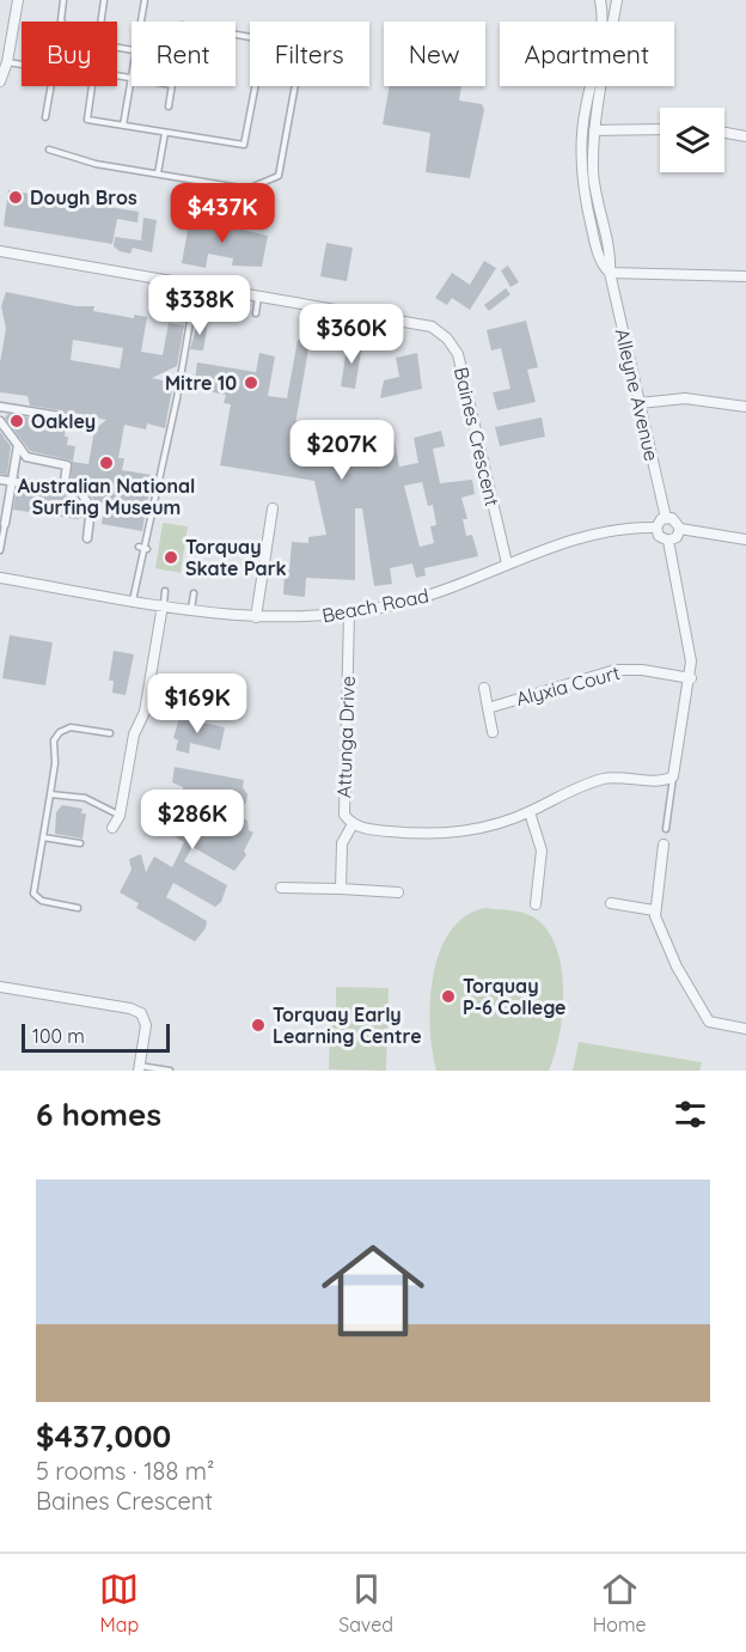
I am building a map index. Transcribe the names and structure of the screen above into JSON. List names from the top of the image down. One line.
{"streets":{"street":["Alleyne Avenue","Baines Crescent","Beach Road","Alyxia Court","Attunga Drive"]},"crossings":[["Alleyne Avenue","Beach Road"],["Baines Crescent","Beach Road"],["Beach Road","Attunga Drive"]],"places":["Dough Bros","Mitre 10","Oakley","Australian National Surfing Museum","Torquay Skate Park","Torquay P-6 College","Torquay Early Learning Centre"],"scale_bar":"100 m","page":{"chip":["Buy","Rent","Filters","New","Apartment"],"price":["$437K","$338K","$360K","$207K","$169K","$286K"],"scale":"100 m","heading":"6 homes","list":[{"name":"$437,000","note":"5 rooms · 188 m² · Baines Crescent"}],"tabs":["Map","Saved","Home"]}}
